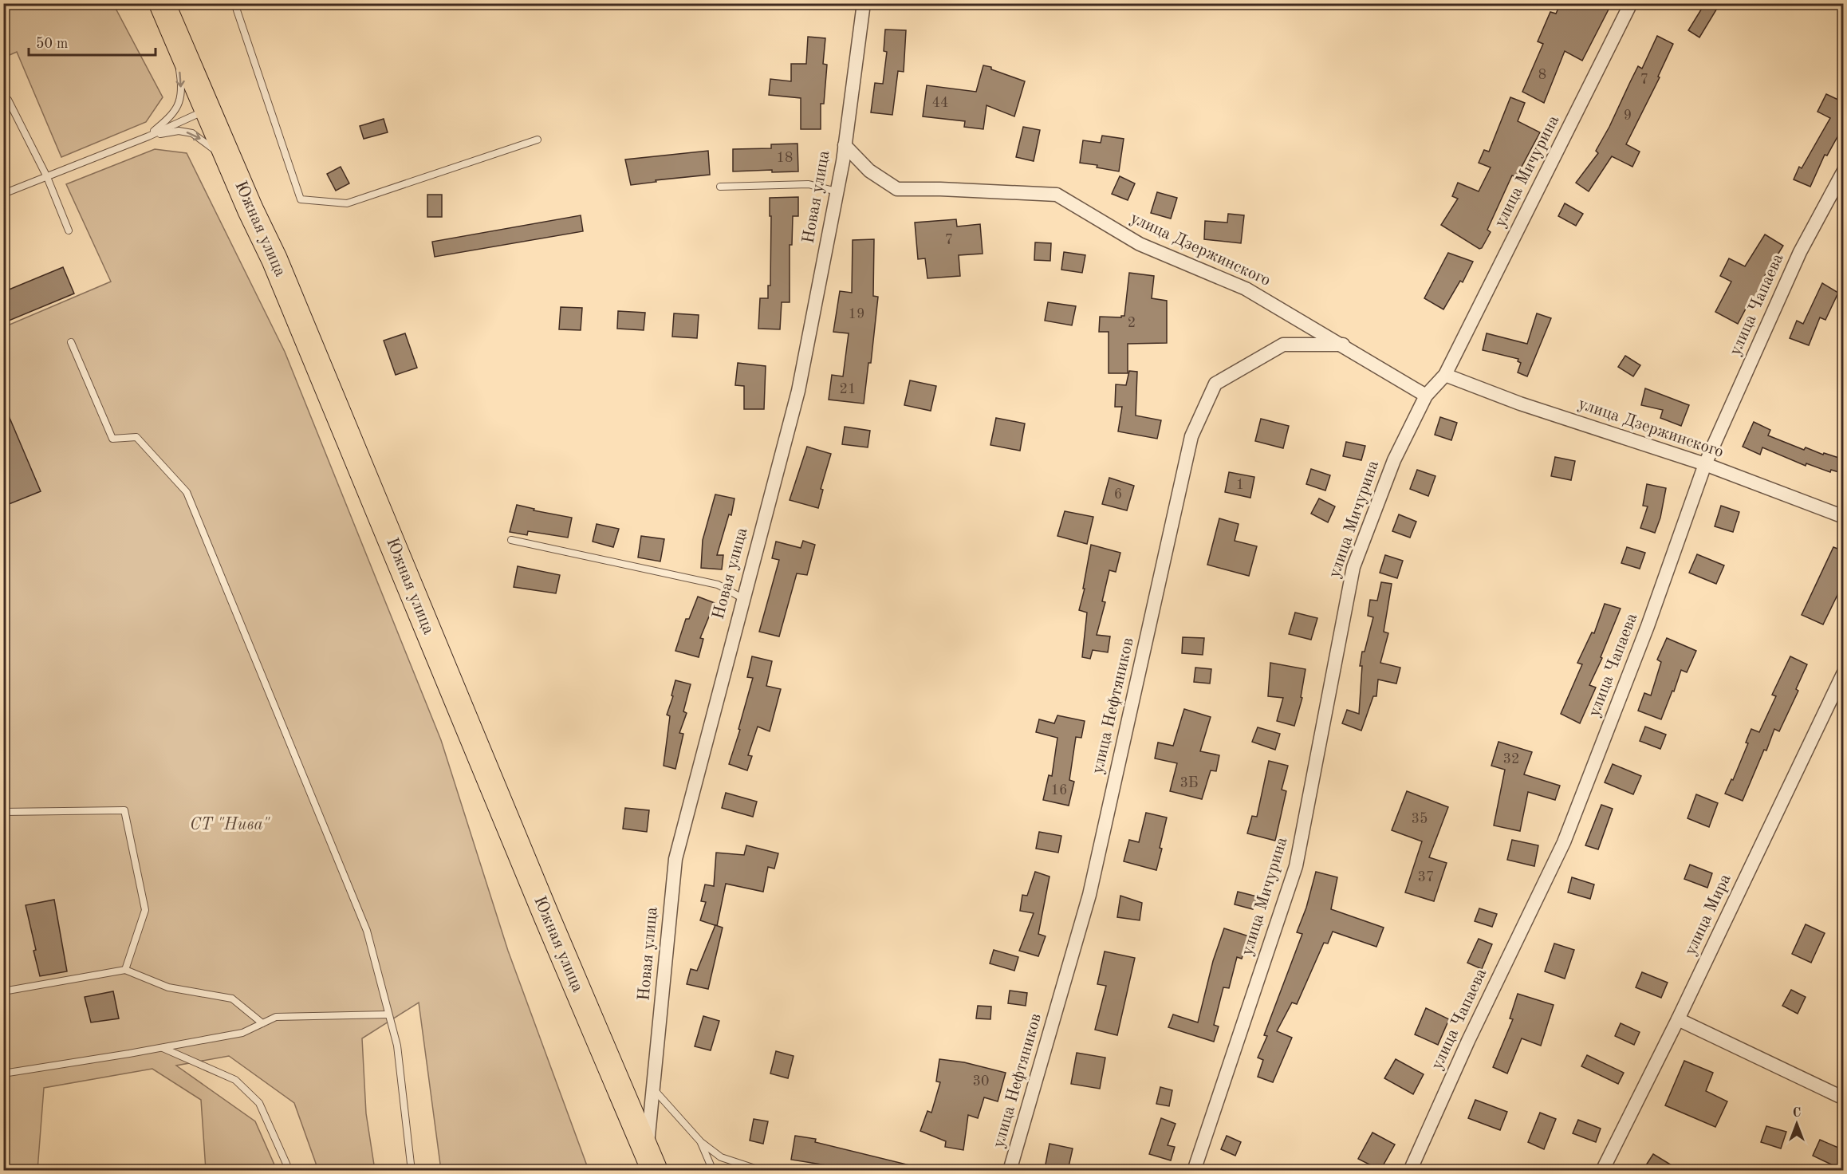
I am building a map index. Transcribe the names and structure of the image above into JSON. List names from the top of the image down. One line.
{"streets":{"highway":["Южная улица"],"street":["улица Мичурина","Новая улица","улица Дзержинского","улица Чапаева","улица Нефтяников","улица Мира"]},"crossings":[["улица Мичурина","улица Дзержинского"],["Новая улица","Южная улица"],["Новая улица","улица Дзержинского"],["улица Дзержинского","улица Чапаева"],["улица Дзержинского","улица Нефтяников"]],"parks":["СТ \"Нива\""],"house_numbers":["8","7","44","9","18","7","19","2","21","1","6","32","3Б","16","35","37","30"],"scale_bar":"50 m","north":"top"}
